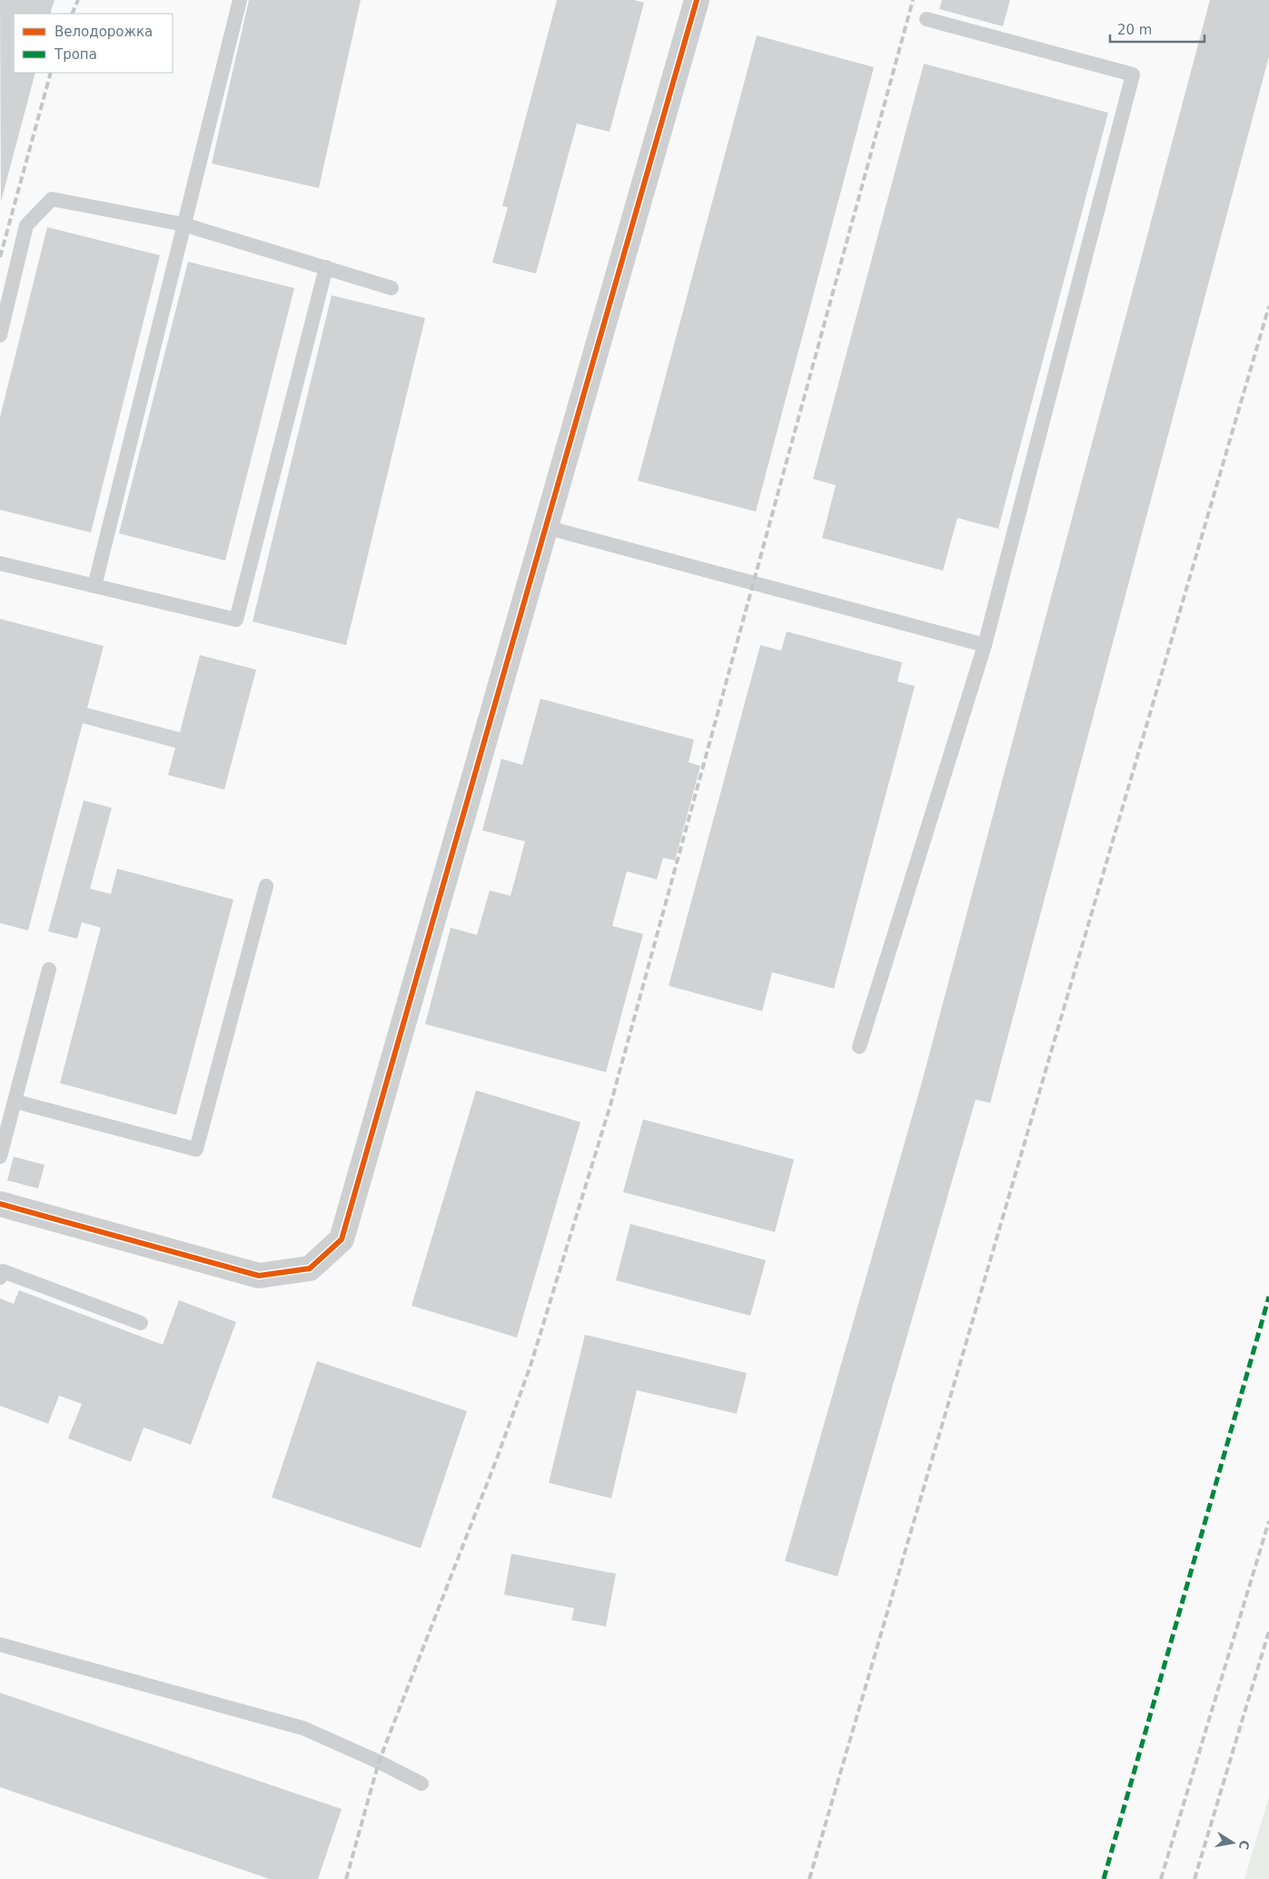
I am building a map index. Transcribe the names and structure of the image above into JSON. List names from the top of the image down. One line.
{"legend":["Велодорожка","Тропа"],"scale_bar":"20 m","north":"right"}
